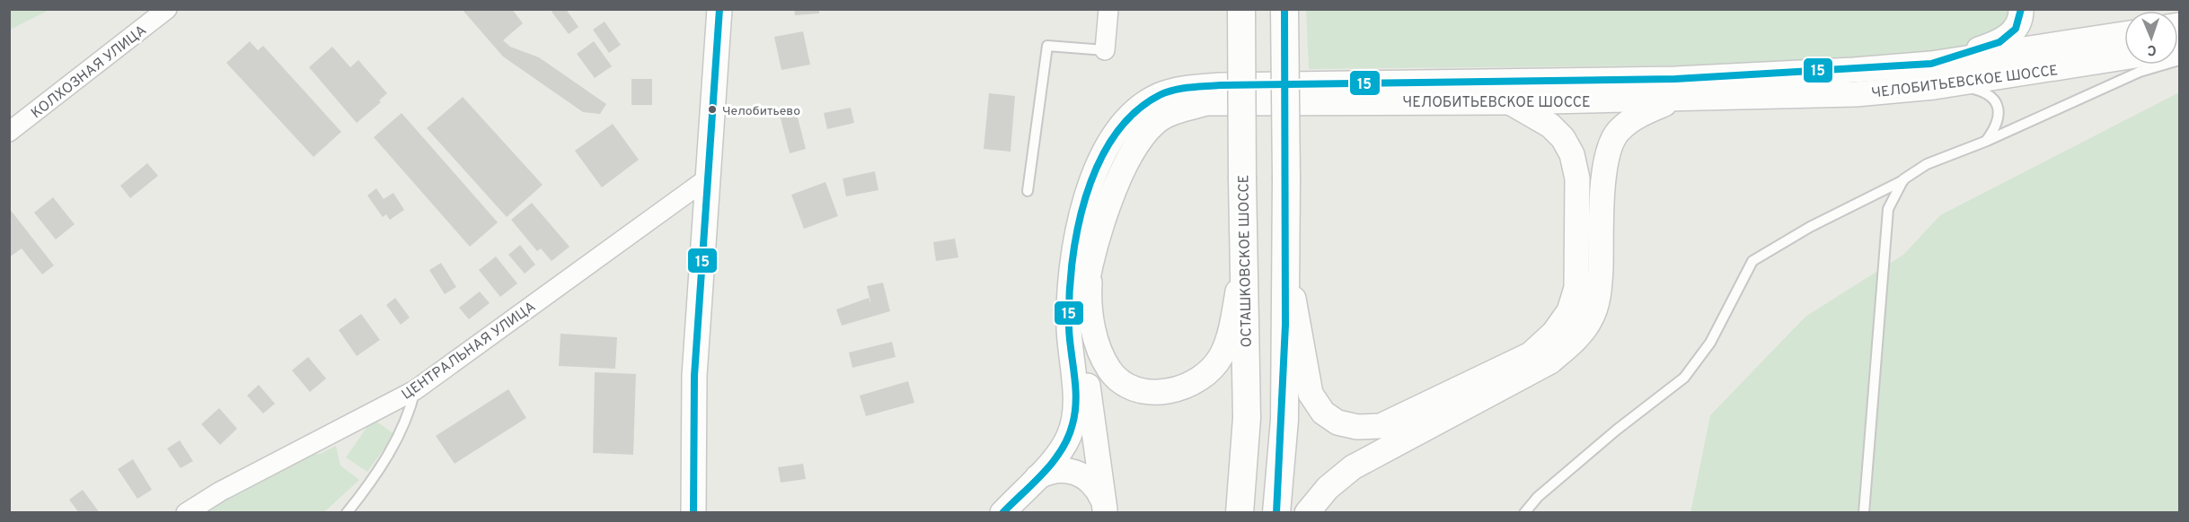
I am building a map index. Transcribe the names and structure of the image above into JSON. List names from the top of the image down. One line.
{"streets":{"main road":["ОСТАШКОВСКОЕ ШОССЕ"],"street":["КОЛХОЗНАЯ УЛИЦА","ЧЕЛОБИТЬЕВСКОЕ ШОССЕ","ЦЕНТРАЛЬНАЯ УЛИЦА"]},"places":["Челобитьево"],"lines":["transit line 15"],"north":"bottom"}
